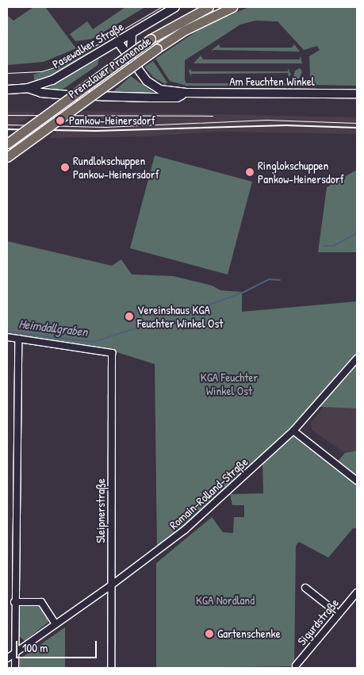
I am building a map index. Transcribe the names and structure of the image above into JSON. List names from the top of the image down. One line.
{"streets":{"main road":["Pasewalker Straße","Prenzlauer Promenade","Am Feuchten Winkel"],"street":["Romain-Rolland-Straße","Sleipnerstraße","Sigurdstraße"]},"crossings":[["Pasewalker Straße","Am Feuchten Winkel"],["Romain-Rolland-Straße","Sleipnerstraße"]],"water":["Heimdallgraben"],"parks":["KGA Feuchter Winkel Ost","KGA Nordland"],"places":["Pankow-Heinersdorf","Rundlokschuppen Pankow-Heinersdorf","Ringlokschuppen Pankow-Heinersdorf","Vereinshaus KGA Feuchter Winkel Ost","Gartenschenke"],"scale_bar":"100 m"}
